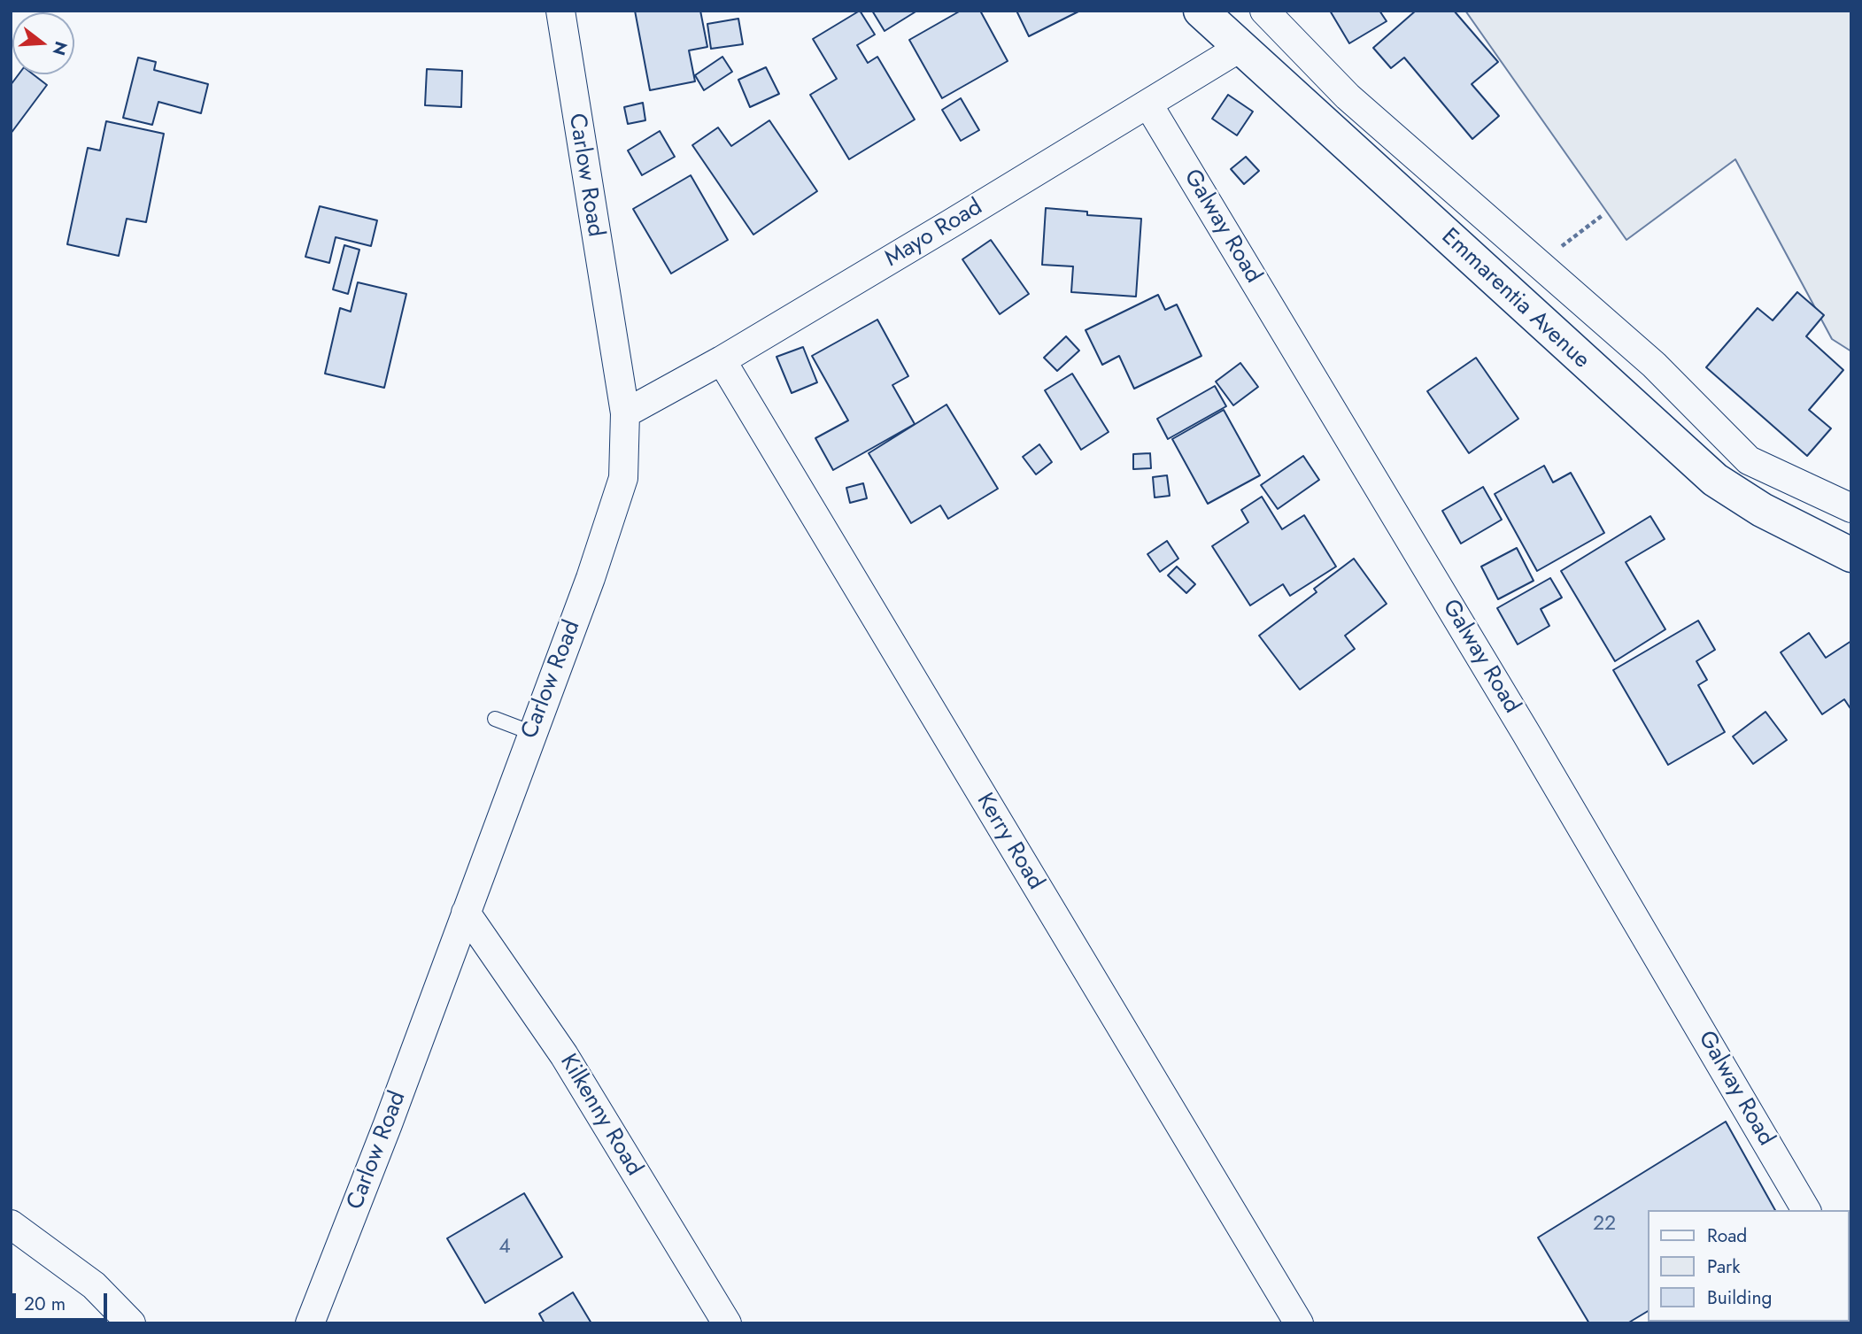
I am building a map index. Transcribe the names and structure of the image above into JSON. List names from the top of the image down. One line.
{"streets":{"street":["Carlow Road","Galway Road","Mayo Road","Emmarentia Avenue","Kerry Road","Kilkenny Road"]},"crossings":[["Carlow Road","Mayo Road"],["Carlow Road","Kilkenny Road"],["Galway Road","Mayo Road"],["Mayo Road","Emmarentia Avenue"],["Mayo Road","Kerry Road"]],"house_numbers":["22","4"],"legend":["Road","Park","Building"],"scale_bar":"20 m","north":"right"}
